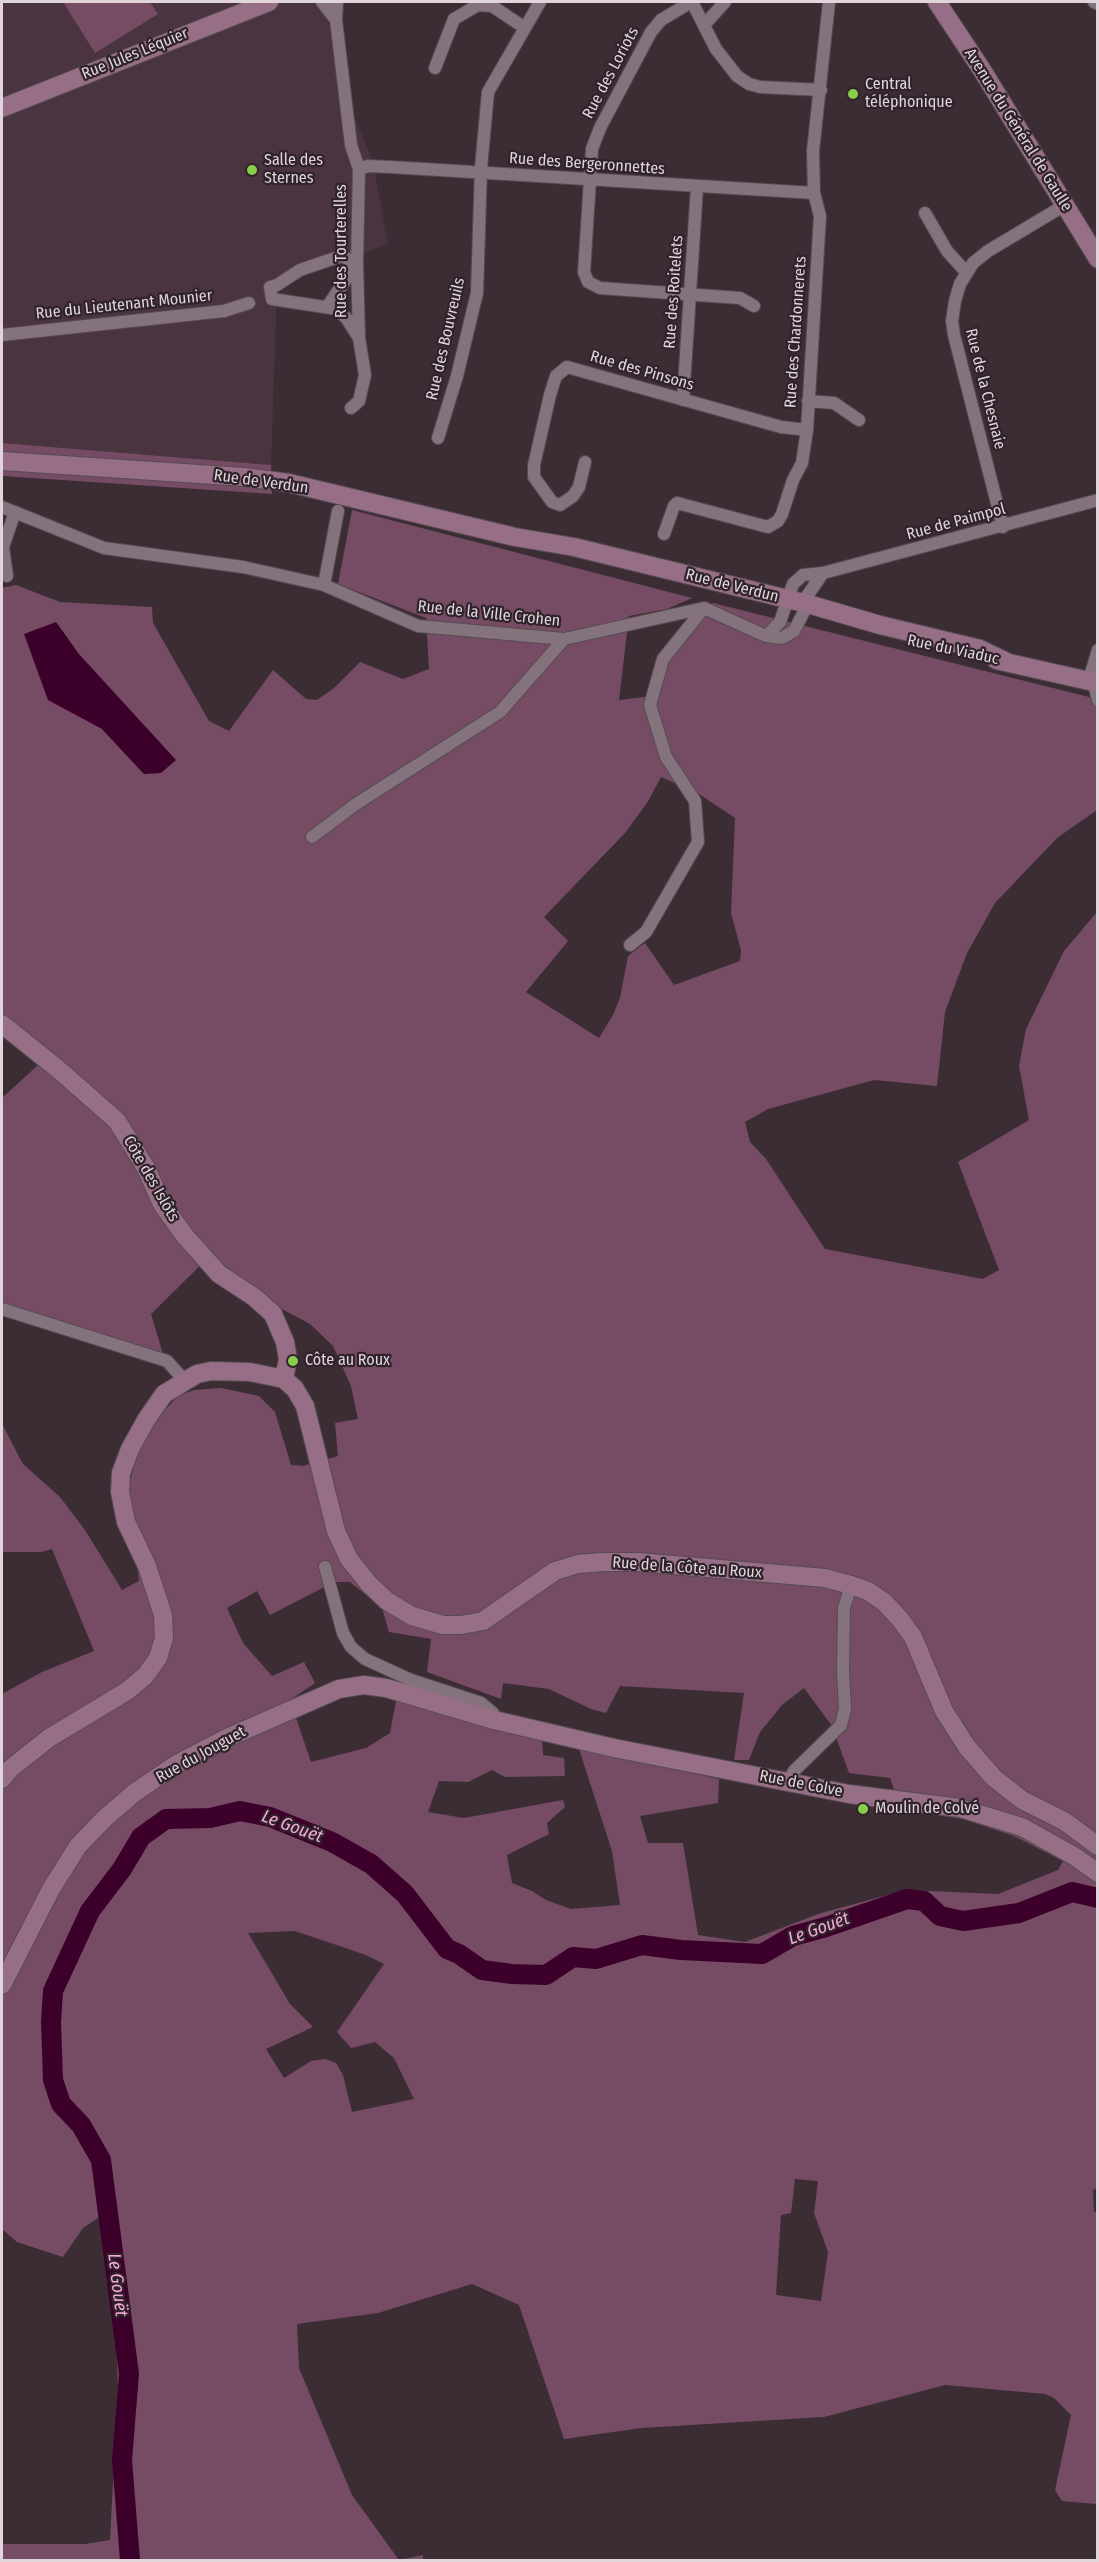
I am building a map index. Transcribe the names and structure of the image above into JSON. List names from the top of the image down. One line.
{"streets":{"main road":["Rue Jules Léquier","Avenue du Général de Gaulle","Rue de Verdun","Rue du Viaduc","Côte des Islôts","Rue de la Côte au Roux","Rue du Jouguet","Rue de Colve"],"street":["Rue des Loriots","Rue des Bergeronnettes","Rue des Tourterelles","Rue des Roitelets","Rue du Lieutenant Mounier","Rue des Chardonnerets","Rue des Bouvreuils","Rue des Pinsons","Rue de la Chesnaie","Rue de Paimpol","Rue de la Ville Crohen"]},"crossings":[["Rue des Loriots","Rue des Bergeronnettes"],["Rue des Loriots","Rue des Roitelets"],["Avenue du Général de Gaulle","Rue de la Chesnaie"],["Rue des Bergeronnettes","Rue des Tourterelles"],["Rue des Bergeronnettes","Rue des Roitelets"],["Rue des Bergeronnettes","Rue des Chardonnerets"],["Rue des Bergeronnettes","Rue des Bouvreuils"],["Rue des Roitelets","Rue des Pinsons"],["Rue des Chardonnerets","Rue des Pinsons"],["Rue de la Chesnaie","Rue de Paimpol"],["Rue de Verdun","Rue de Paimpol"],["Rue de Verdun","Rue du Viaduc"],["Côte des Islôts","Rue de la Côte au Roux"],["Rue du Jouguet","Rue de Colve"]],"water":["Le Gouët"],"places":["Central téléphonique","Salle des Sternes","Côte au Roux","Moulin de Colvé"]}
